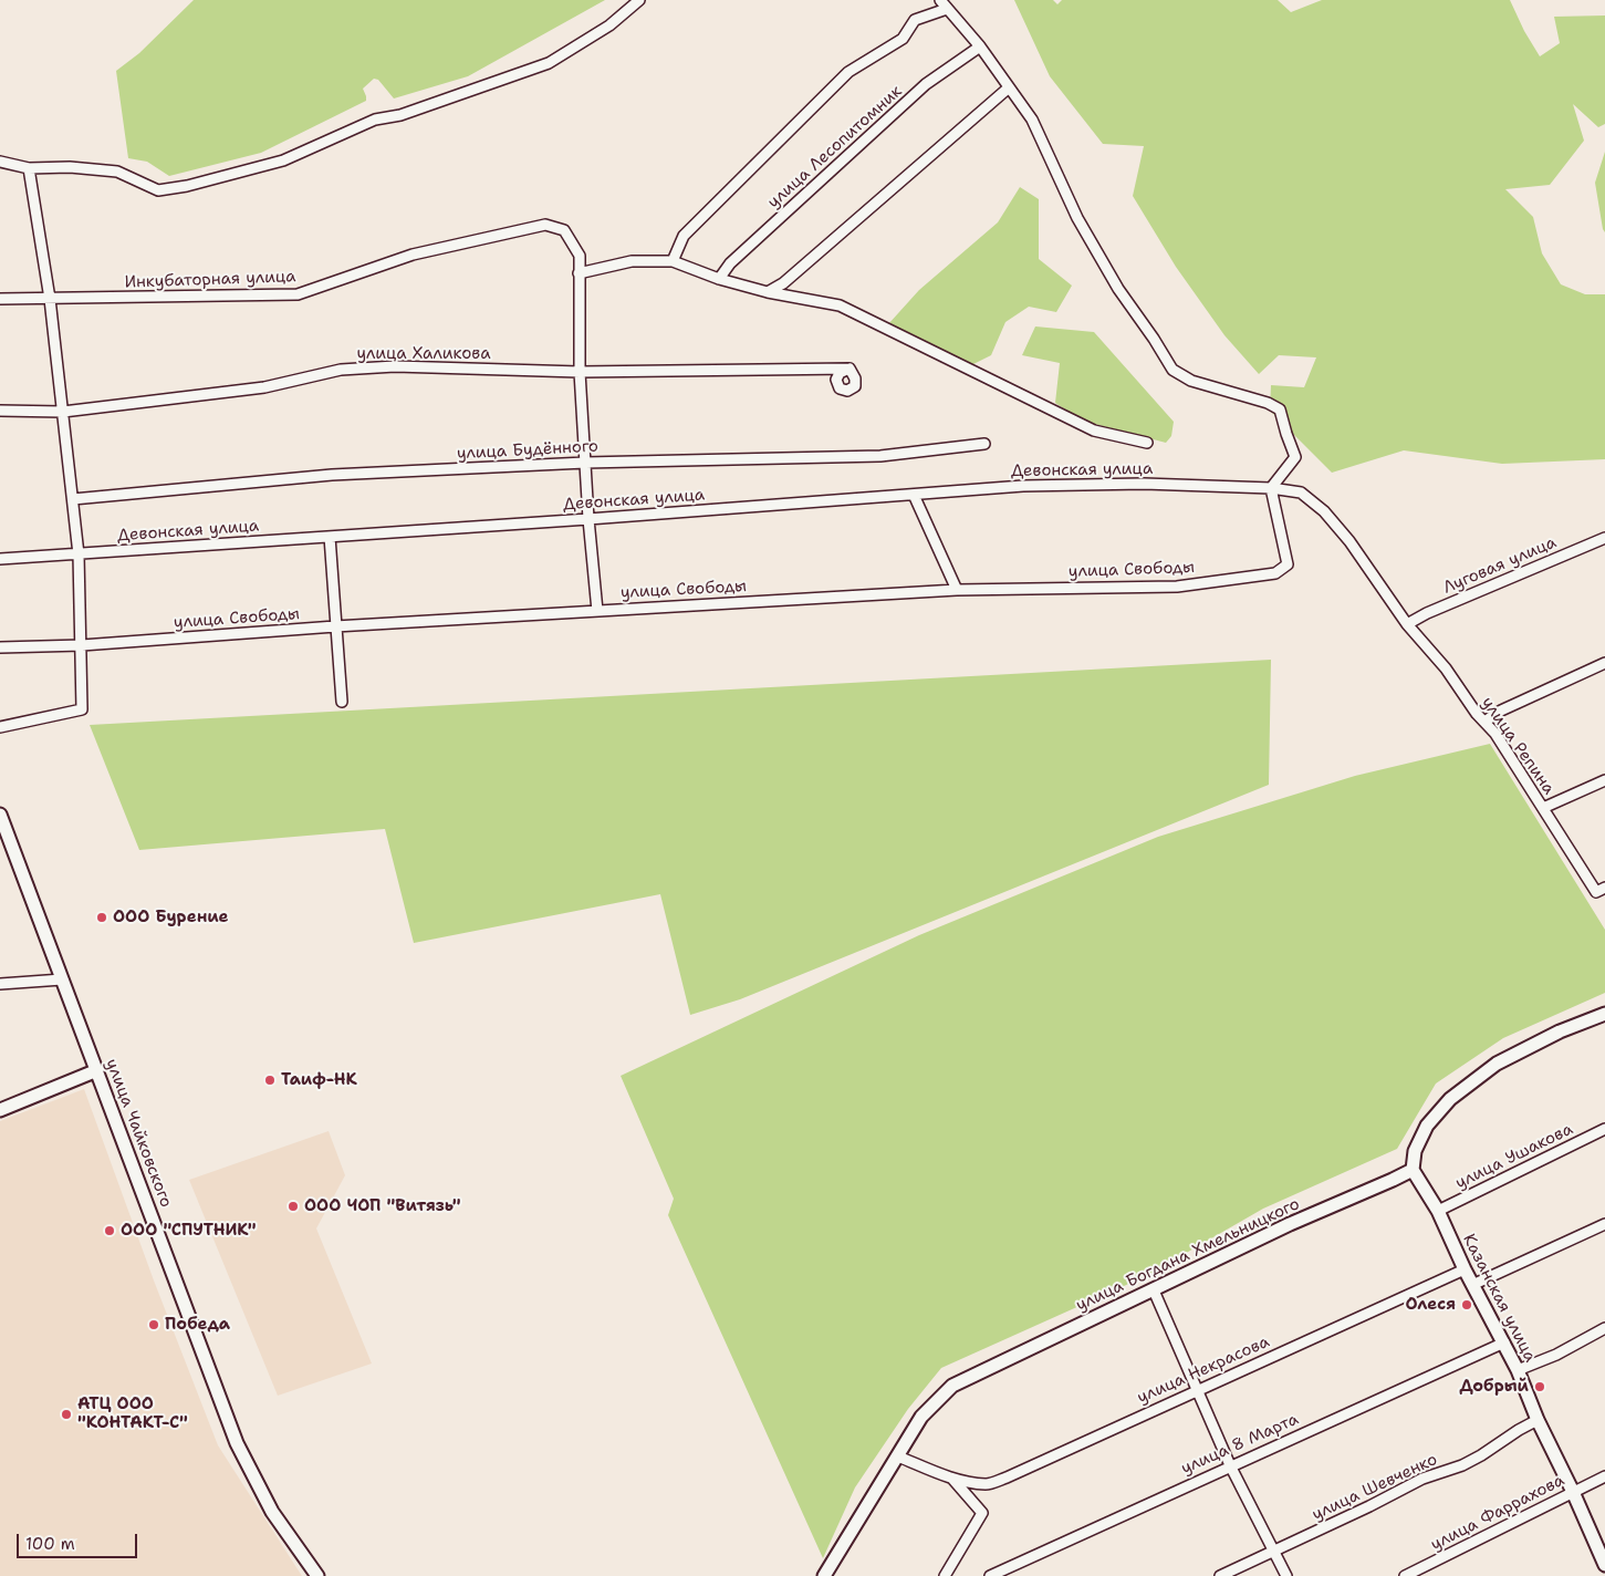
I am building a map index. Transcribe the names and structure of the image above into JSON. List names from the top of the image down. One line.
{"streets":{"street":["улица Лесопитомник","Инкубаторная улица","улица Халикова","улица Будённого","Девонская улица","Луговая улица","улица Свободы","улица Репина","улица Чайковского","улица Ушакова","улица Богдана Хмельницкого","Казанская улица","улица Некрасова","улица 8 Марта","улица Шевченко","улица Фаррахова"]},"crossings":[["Инкубаторная улица","улица Халикова"],["Инкубаторная улица","улица Будённого"],["Инкубаторная улица","Девонская улица"],["Инкубаторная улица","улица Свободы"],["Девонская улица","Луговая улица"],["Девонская улица","улица Свободы"],["Девонская улица","улица Репина"],["Луговая улица","улица Репина"],["улица Ушакова","Казанская улица"],["улица Богдана Хмельницкого","Казанская улица"],["улица Богдана Хмельницкого","улица Некрасова"],["Казанская улица","улица Некрасова"],["Казанская улица","улица 8 Марта"],["Казанская улица","улица Шевченко"],["Казанская улица","улица Фаррахова"]],"places":["ООО Бурение","Таиф-НК","ООО ЧОП \"Витязь\"","ООО \"СПУТНИК\"","Олеся","Победа","Добрый","АТЦ ООО \"КОНТАКТ-С\""],"scale_bar":"100 m"}
